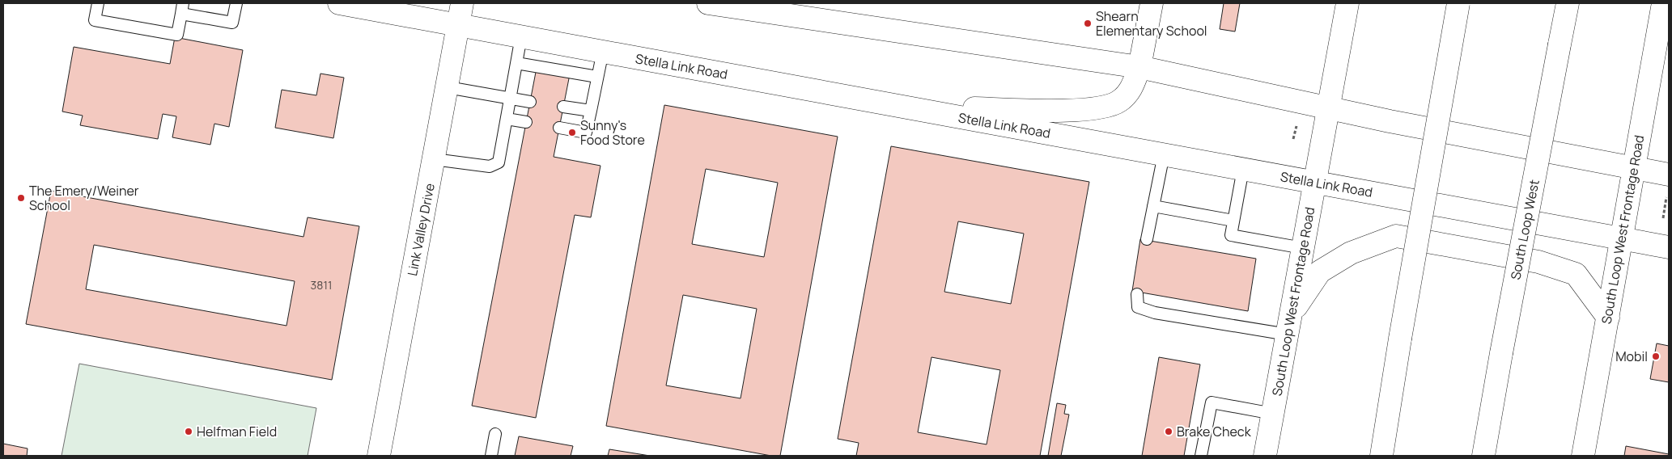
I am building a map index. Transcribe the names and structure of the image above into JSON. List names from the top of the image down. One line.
{"streets":{"main road":["Stella Link Road","Link Valley Drive","South Loop West","South Loop West Frontage Road"]},"crossings":[["Stella Link Road","Link Valley Drive"],["Stella Link Road","South Loop West Frontage Road"]],"places":["Shearn Elementary School","Sunny's Food Store","The Emery/Weiner School","Mobil","Helfman Field","Brake Check"],"house_numbers":["3811"]}
